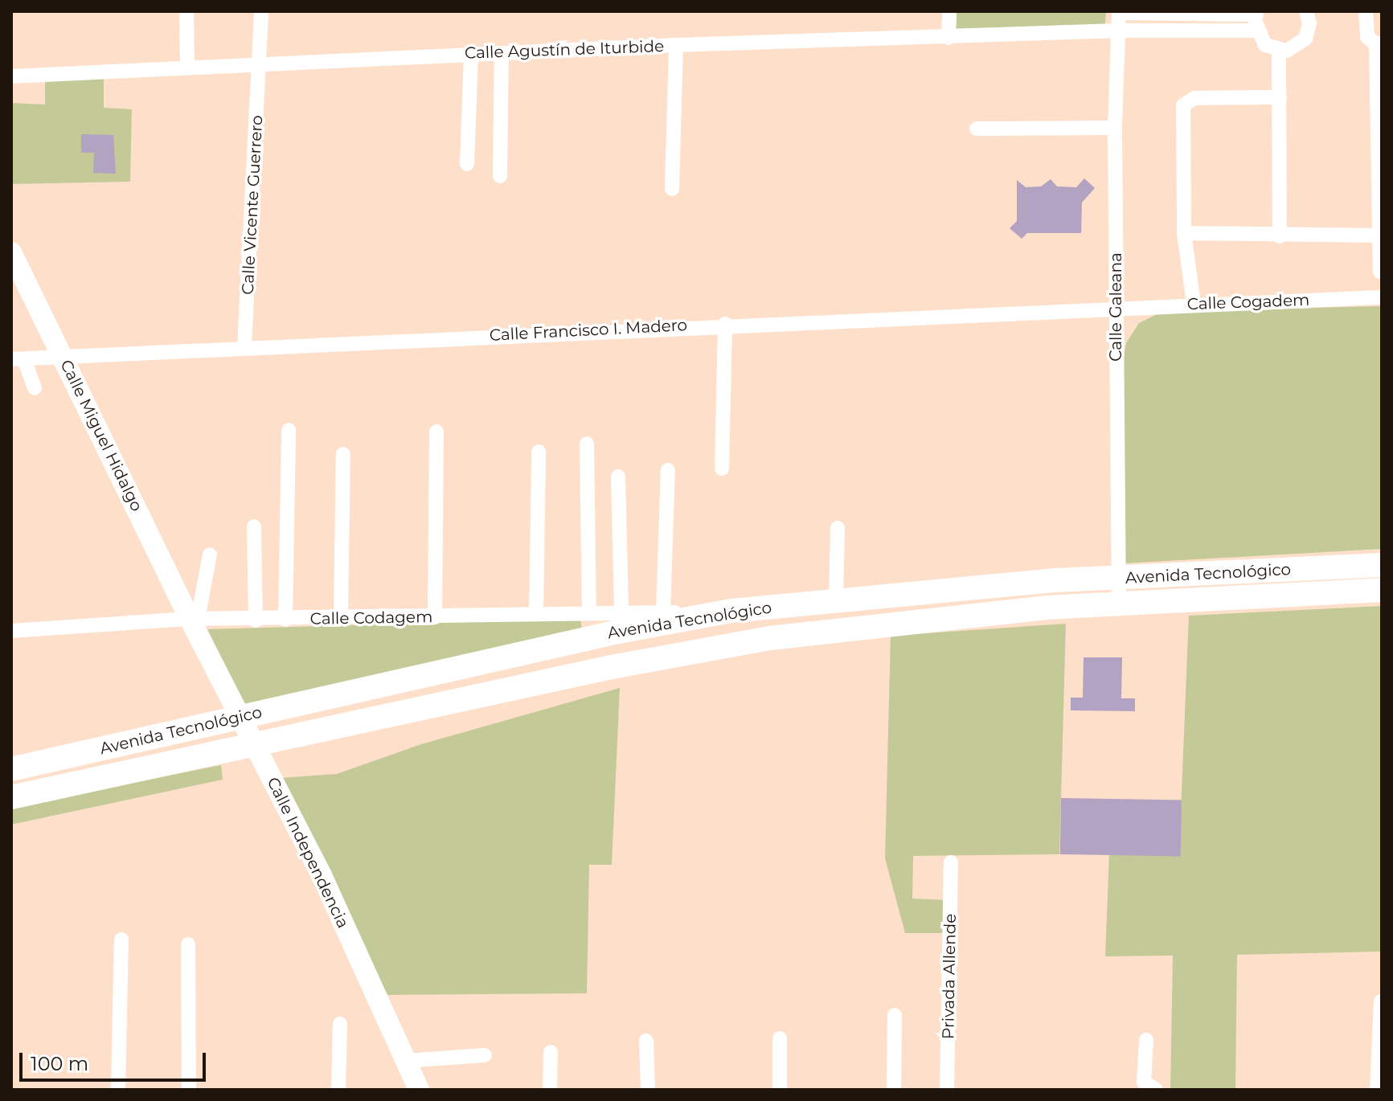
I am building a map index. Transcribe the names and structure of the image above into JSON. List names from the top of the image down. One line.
{"streets":{"main road":["Avenida Tecnológico"],"street":["Calle Agustín de Iturbide","Calle Vicente Guerrero","Calle Cogadem","Calle Galeana","Calle Francisco I. Madero","Calle Miguel Hidalgo","Calle Codagem","Calle Independencia","Privada Allende"]},"crossings":[["Calle Agustín de Iturbide","Calle Vicente Guerrero"],["Calle Agustín de Iturbide","Calle Galeana"],["Calle Vicente Guerrero","Calle Francisco I. Madero"],["Calle Cogadem","Calle Galeana"],["Calle Cogadem","Calle Francisco I. Madero"],["Calle Galeana","Calle Francisco I. Madero"],["Calle Galeana","Avenida Tecnológico"],["Calle Francisco I. Madero","Calle Miguel Hidalgo"],["Calle Miguel Hidalgo","Calle Codagem"],["Calle Miguel Hidalgo","Calle Independencia"],["Avenida Tecnológico","Calle Codagem"],["Calle Codagem","Calle Independencia"]],"scale_bar":"100 m"}
